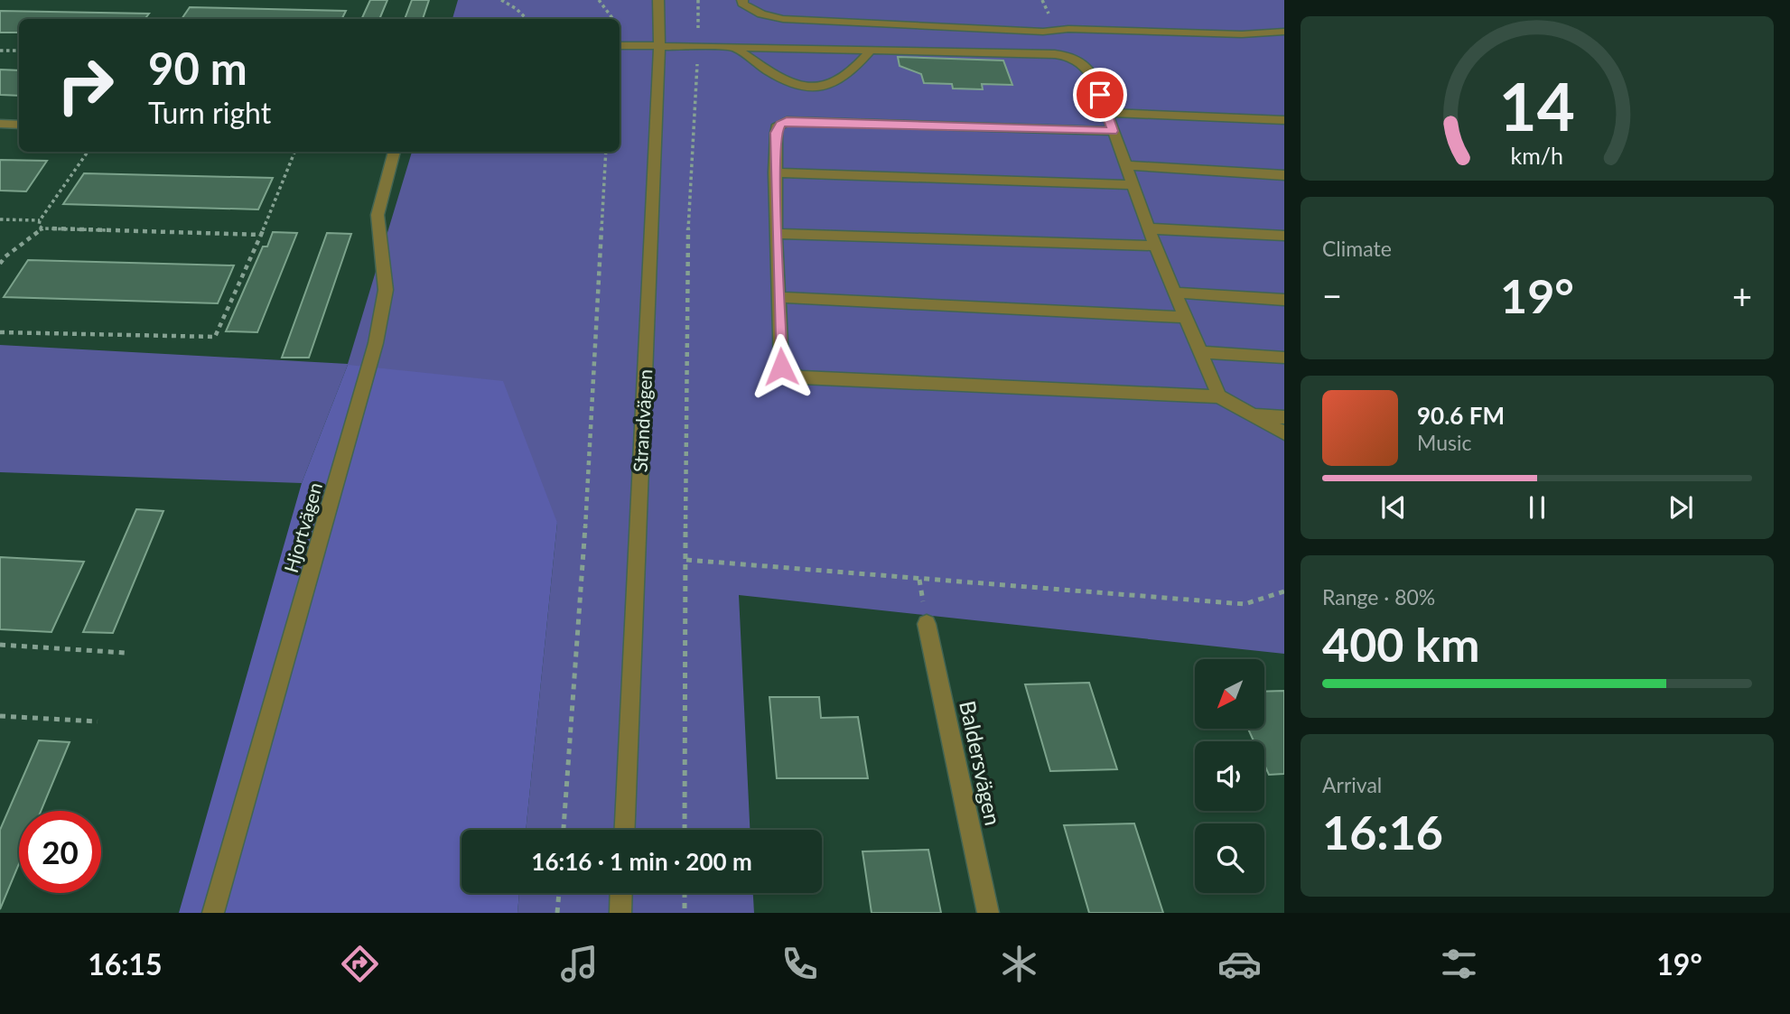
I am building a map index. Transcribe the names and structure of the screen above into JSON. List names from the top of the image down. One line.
{"streets":{"street":["Strandvägen","Hjortvägen","Baldersvägen"]},"north":"bottom left","page":{"turn":["90 m","Turn right"],"tile":["Climate",["Range · 80%","400 km"],["Arrival","16:16"]],"heat":["−","19°","+"],"song":["90.6 FM","Music"],"limit":"20","trip":"16:16 · 1 min · 200 m","tabs":["16:15","19°"],"gauge":["14","km/h"]}}
